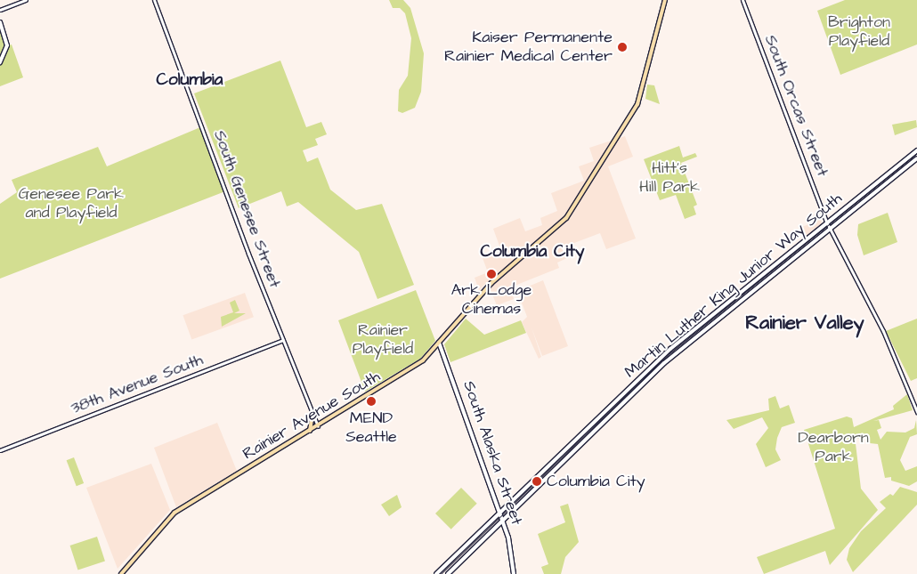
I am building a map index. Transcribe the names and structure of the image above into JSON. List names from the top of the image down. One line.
{"streets":{"main road":["Martin Luther King Junior Way South","Rainier Avenue South","South Alaska Street"],"street":["South Orcas Street","South Genesee Street","38th Avenue South"]},"crossings":[["South Orcas Street","Martin Luther King Junior Way South"],["South Genesee Street","38th Avenue South"],["South Genesee Street","Rainier Avenue South"],["Martin Luther King Junior Way South","South Alaska Street"],["Rainier Avenue South","South Alaska Street"]],"districts":["Columbia","Columbia City","Rainier Valley"],"parks":["Brighton Playfield","Hitt's Hill Park","Genesee Park and Playfield","Rainier Playfield","Dearborn Park"],"places":["Kaiser Permanente Rainier Medical Center","Ark Lodge Cinemas","MEND Seattle","Columbia City"]}
